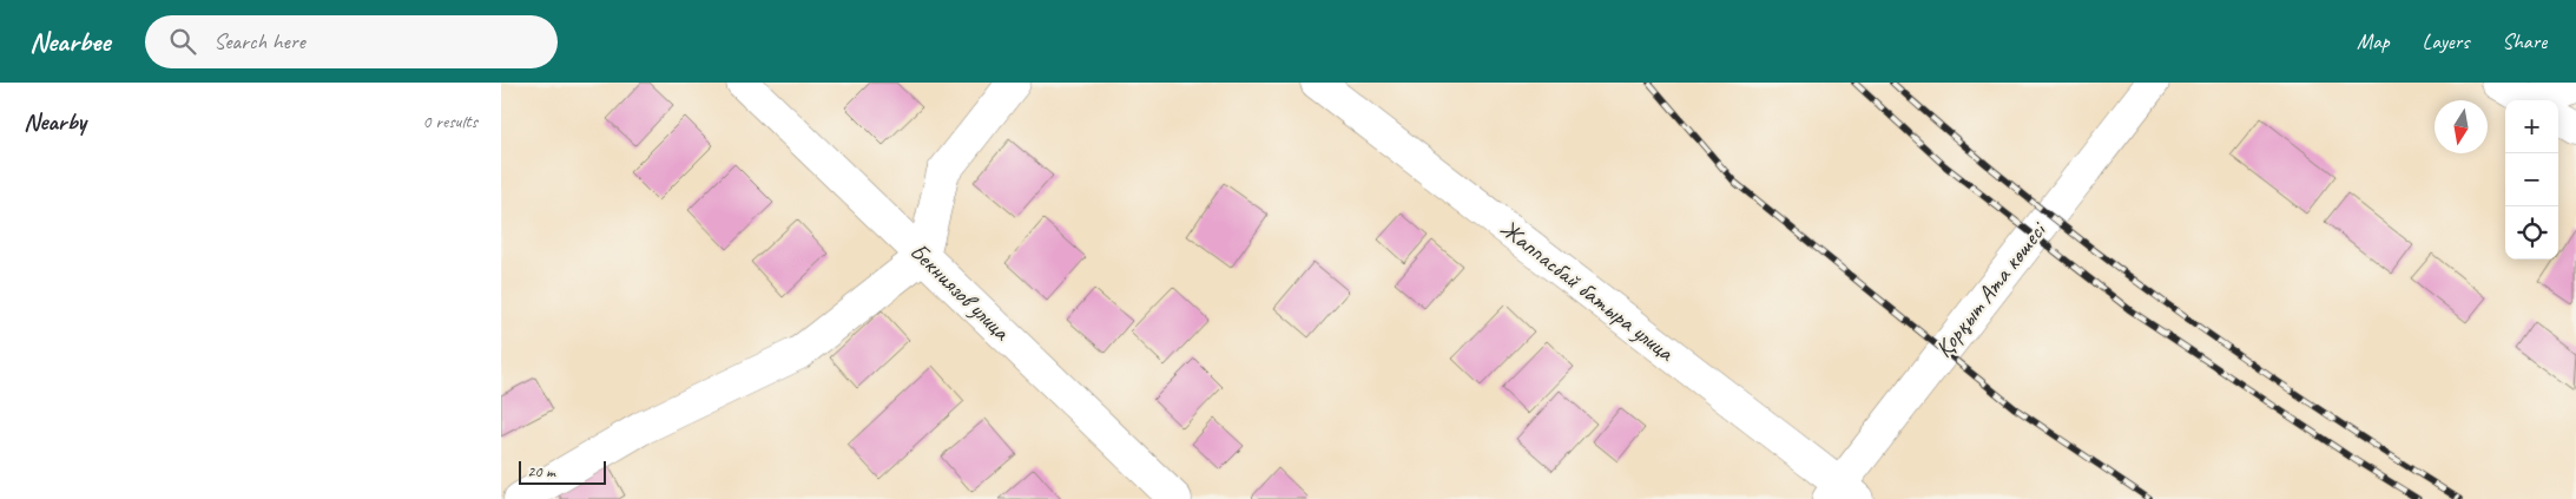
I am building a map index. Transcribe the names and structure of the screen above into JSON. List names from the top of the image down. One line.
{"streets":{"street":["Жаппасбай батыра улица","Қорқыт Ата көшесі","Бекниязов улица"]},"crossings":[["Жаппасбай батыра улица","Қорқыт Ата көшесі"]],"scale_bar":"20 m","north":"bottom","page":{"header":"Nearbee","search":"Search here","nav":["Map","Layers","Share"],"heading":["Nearby","0 results"],"map_buttons":["+","−"],"scale":"20 m"}}
